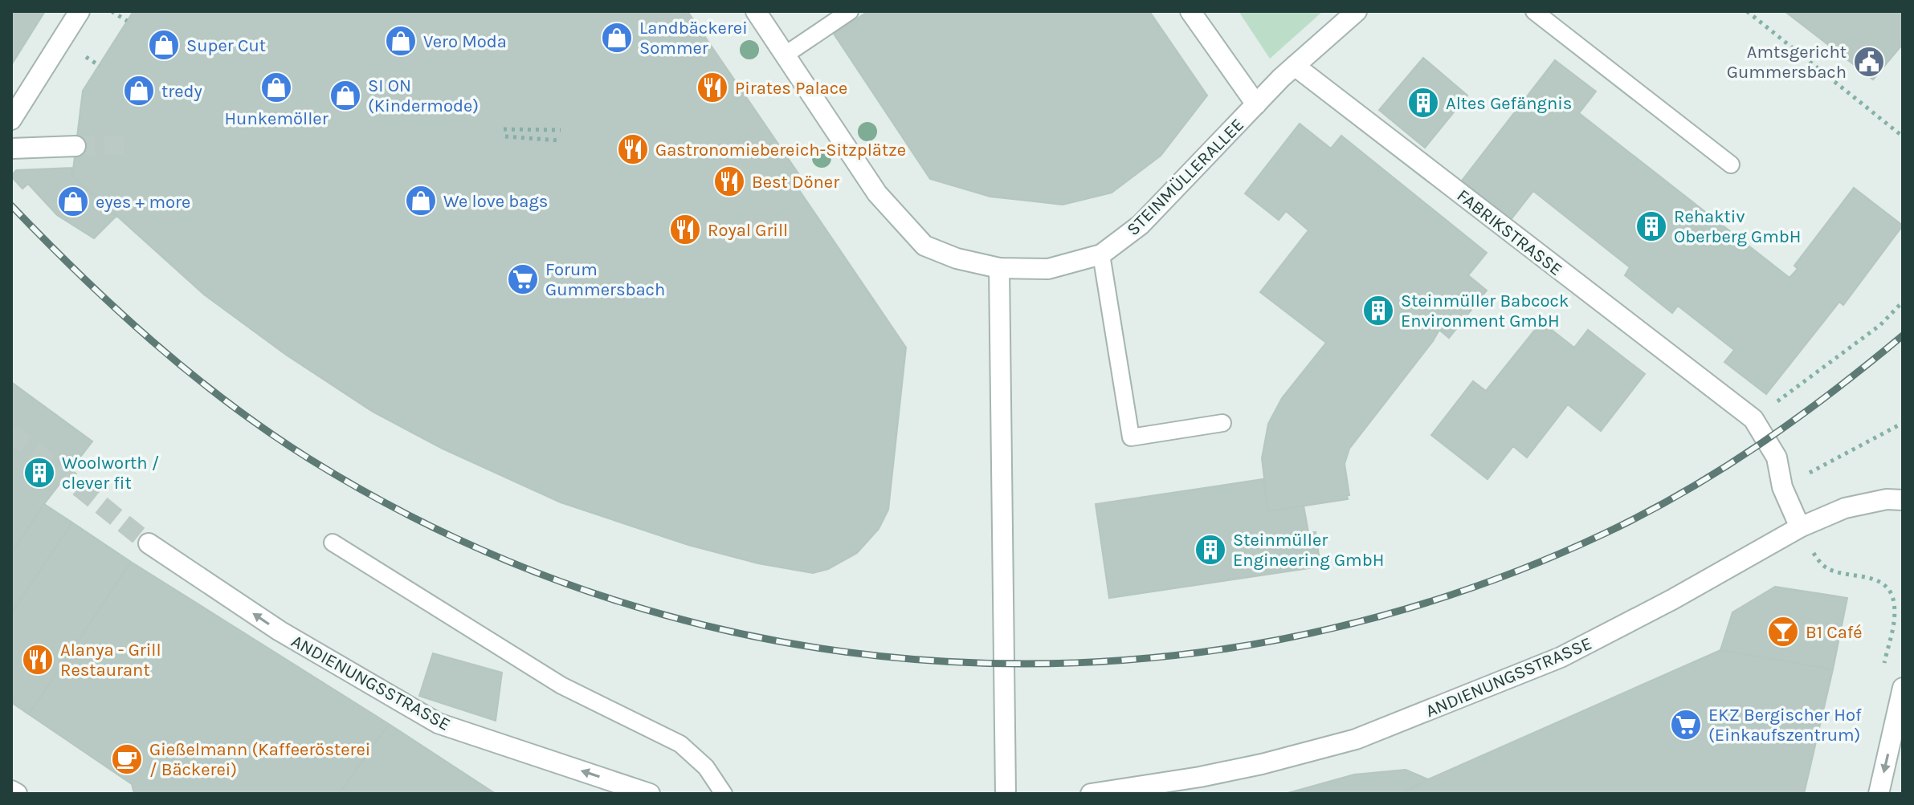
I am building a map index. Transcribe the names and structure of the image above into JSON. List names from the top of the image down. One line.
{"streets":{"street":["STEINMÜLLERALLEE","FABRIKSTRASSE","ANDIENUNGSSTRASSE"]},"crossings":[["STEINMÜLLERALLEE","FABRIKSTRASSE"],["FABRIKSTRASSE","ANDIENUNGSSTRASSE"]],"one_way":["ANDIENUNGSSTRASSE"],"places":{"shop":["Landbäckerei Sommer","Vero Moda","Super Cut","Hunkemöller","tredy","SI ON (Kindermode)","We love bags","eyes + more"],"public building":["Amtsgericht Gummersbach"],"restaurant":["Pirates Palace","Gastronomiebereich-Sitzplätze","Best Döner","Royal Grill","Alanya - Grill Restaurant"],"building":["Altes Gefängnis","Rehaktiv Oberberg GmbH","Steinmüller Babcock Environment GmbH","Woolworth / clever fit","Steinmüller Engineering GmbH"],"supermarket":["Forum Gummersbach","EKZ Bergischer Hof (Einkaufszentrum)"],"bar":["B1 Café"],"cafe":["Gießelmann (Kaffeerösterei / Bäckerei)"]}}
